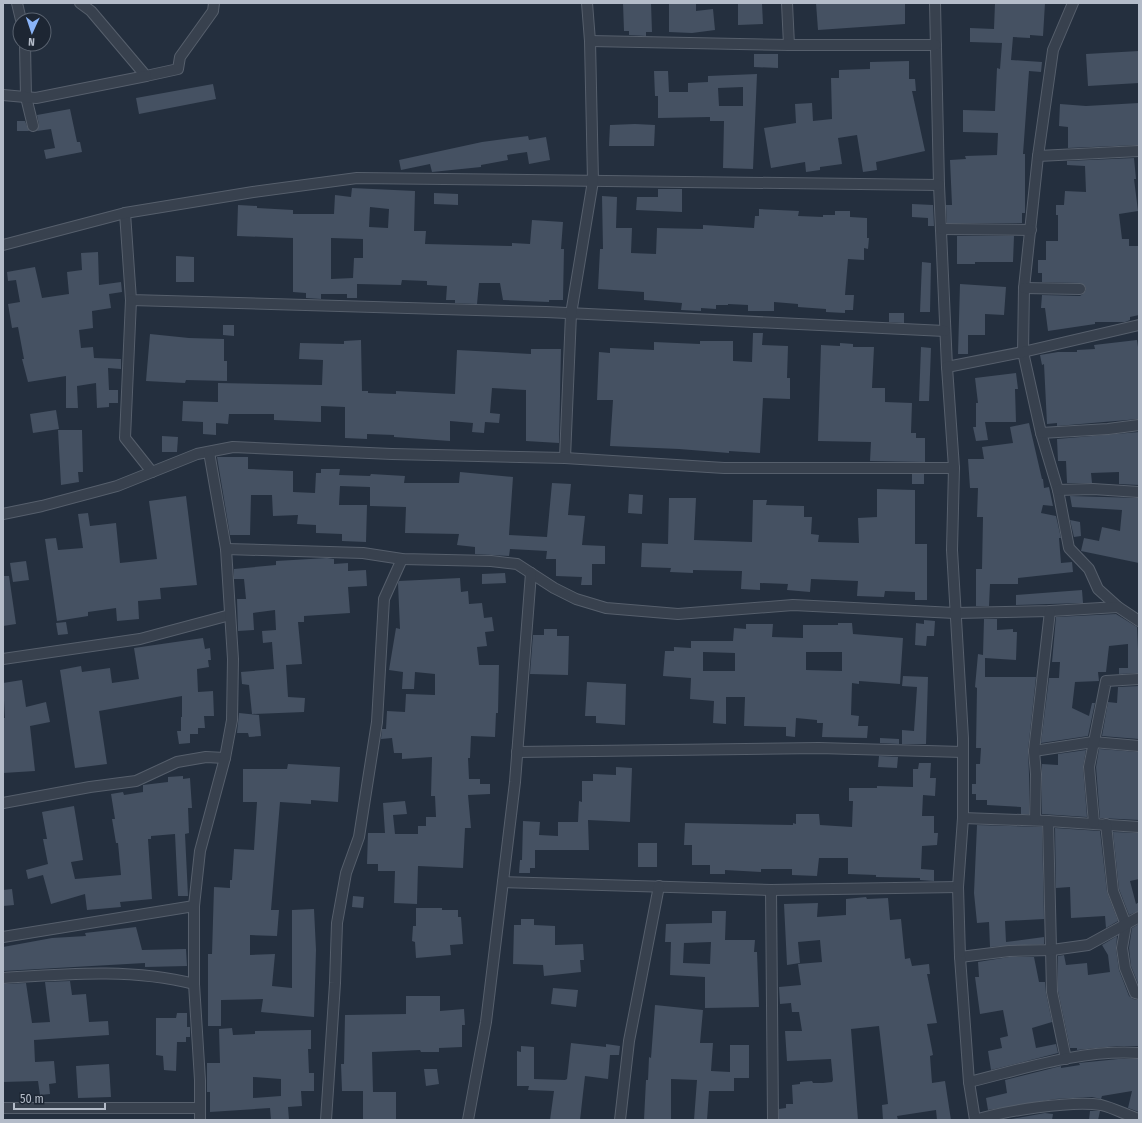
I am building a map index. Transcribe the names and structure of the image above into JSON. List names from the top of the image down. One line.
{"scale_bar":"50 m","north":"bottom"}
